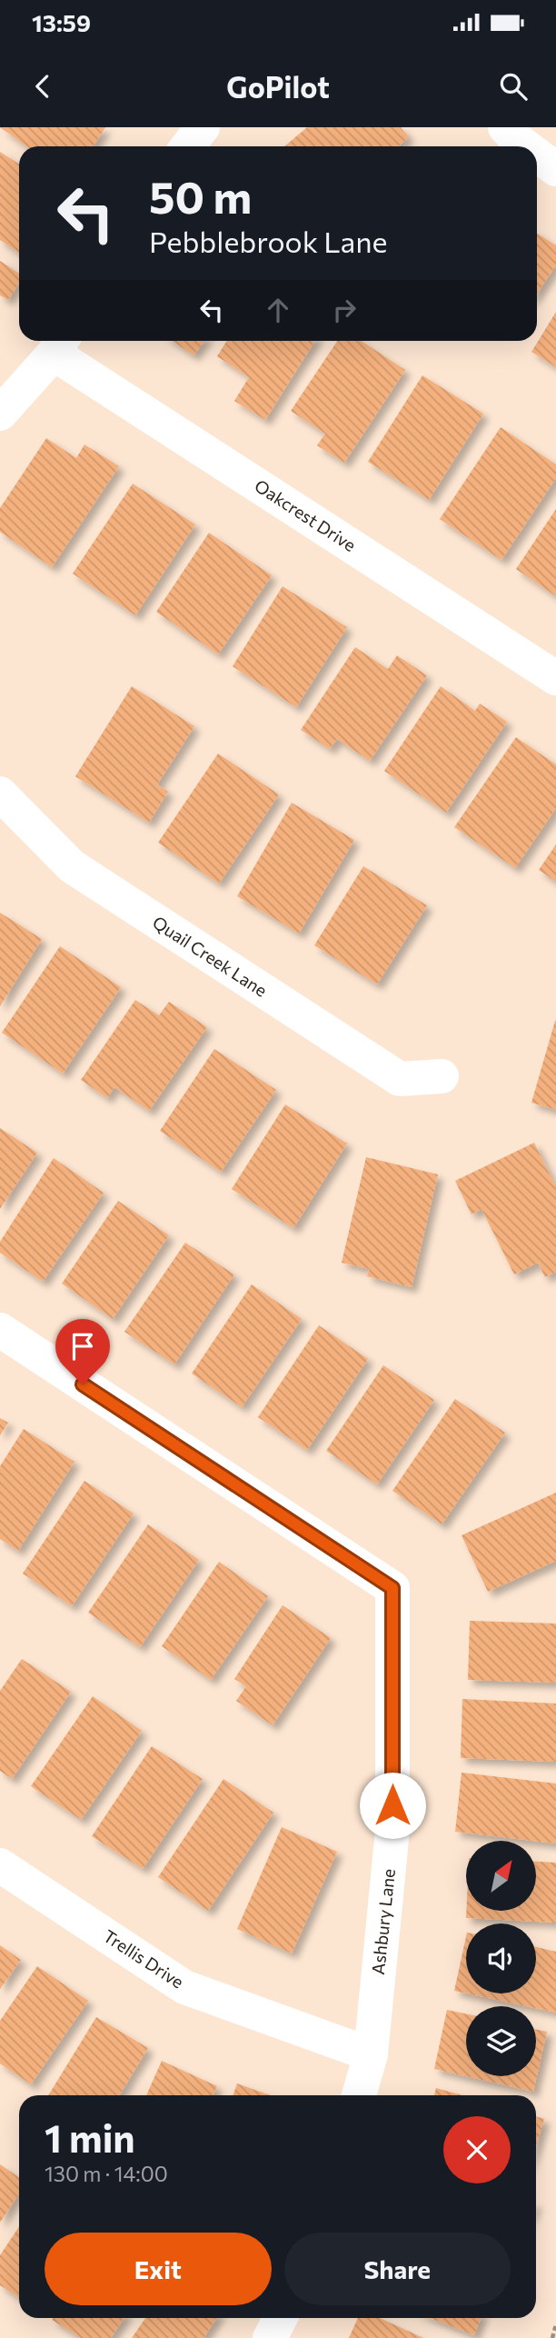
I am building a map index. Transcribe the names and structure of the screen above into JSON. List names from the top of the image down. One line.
{"streets":{"street":["Oakcrest Drive","Quail Creek Lane","Ashbury Lane","Trellis Drive"]},"crossings":[["Ashbury Lane","Trellis Drive"]],"north":"top right","page":{"status":"13:59","header":"GoPilot","turn":["50 m","Pebblebrook Lane"],"heading":["1 min","130 m · 14:00"],"buttons":["Exit","Share"]}}
